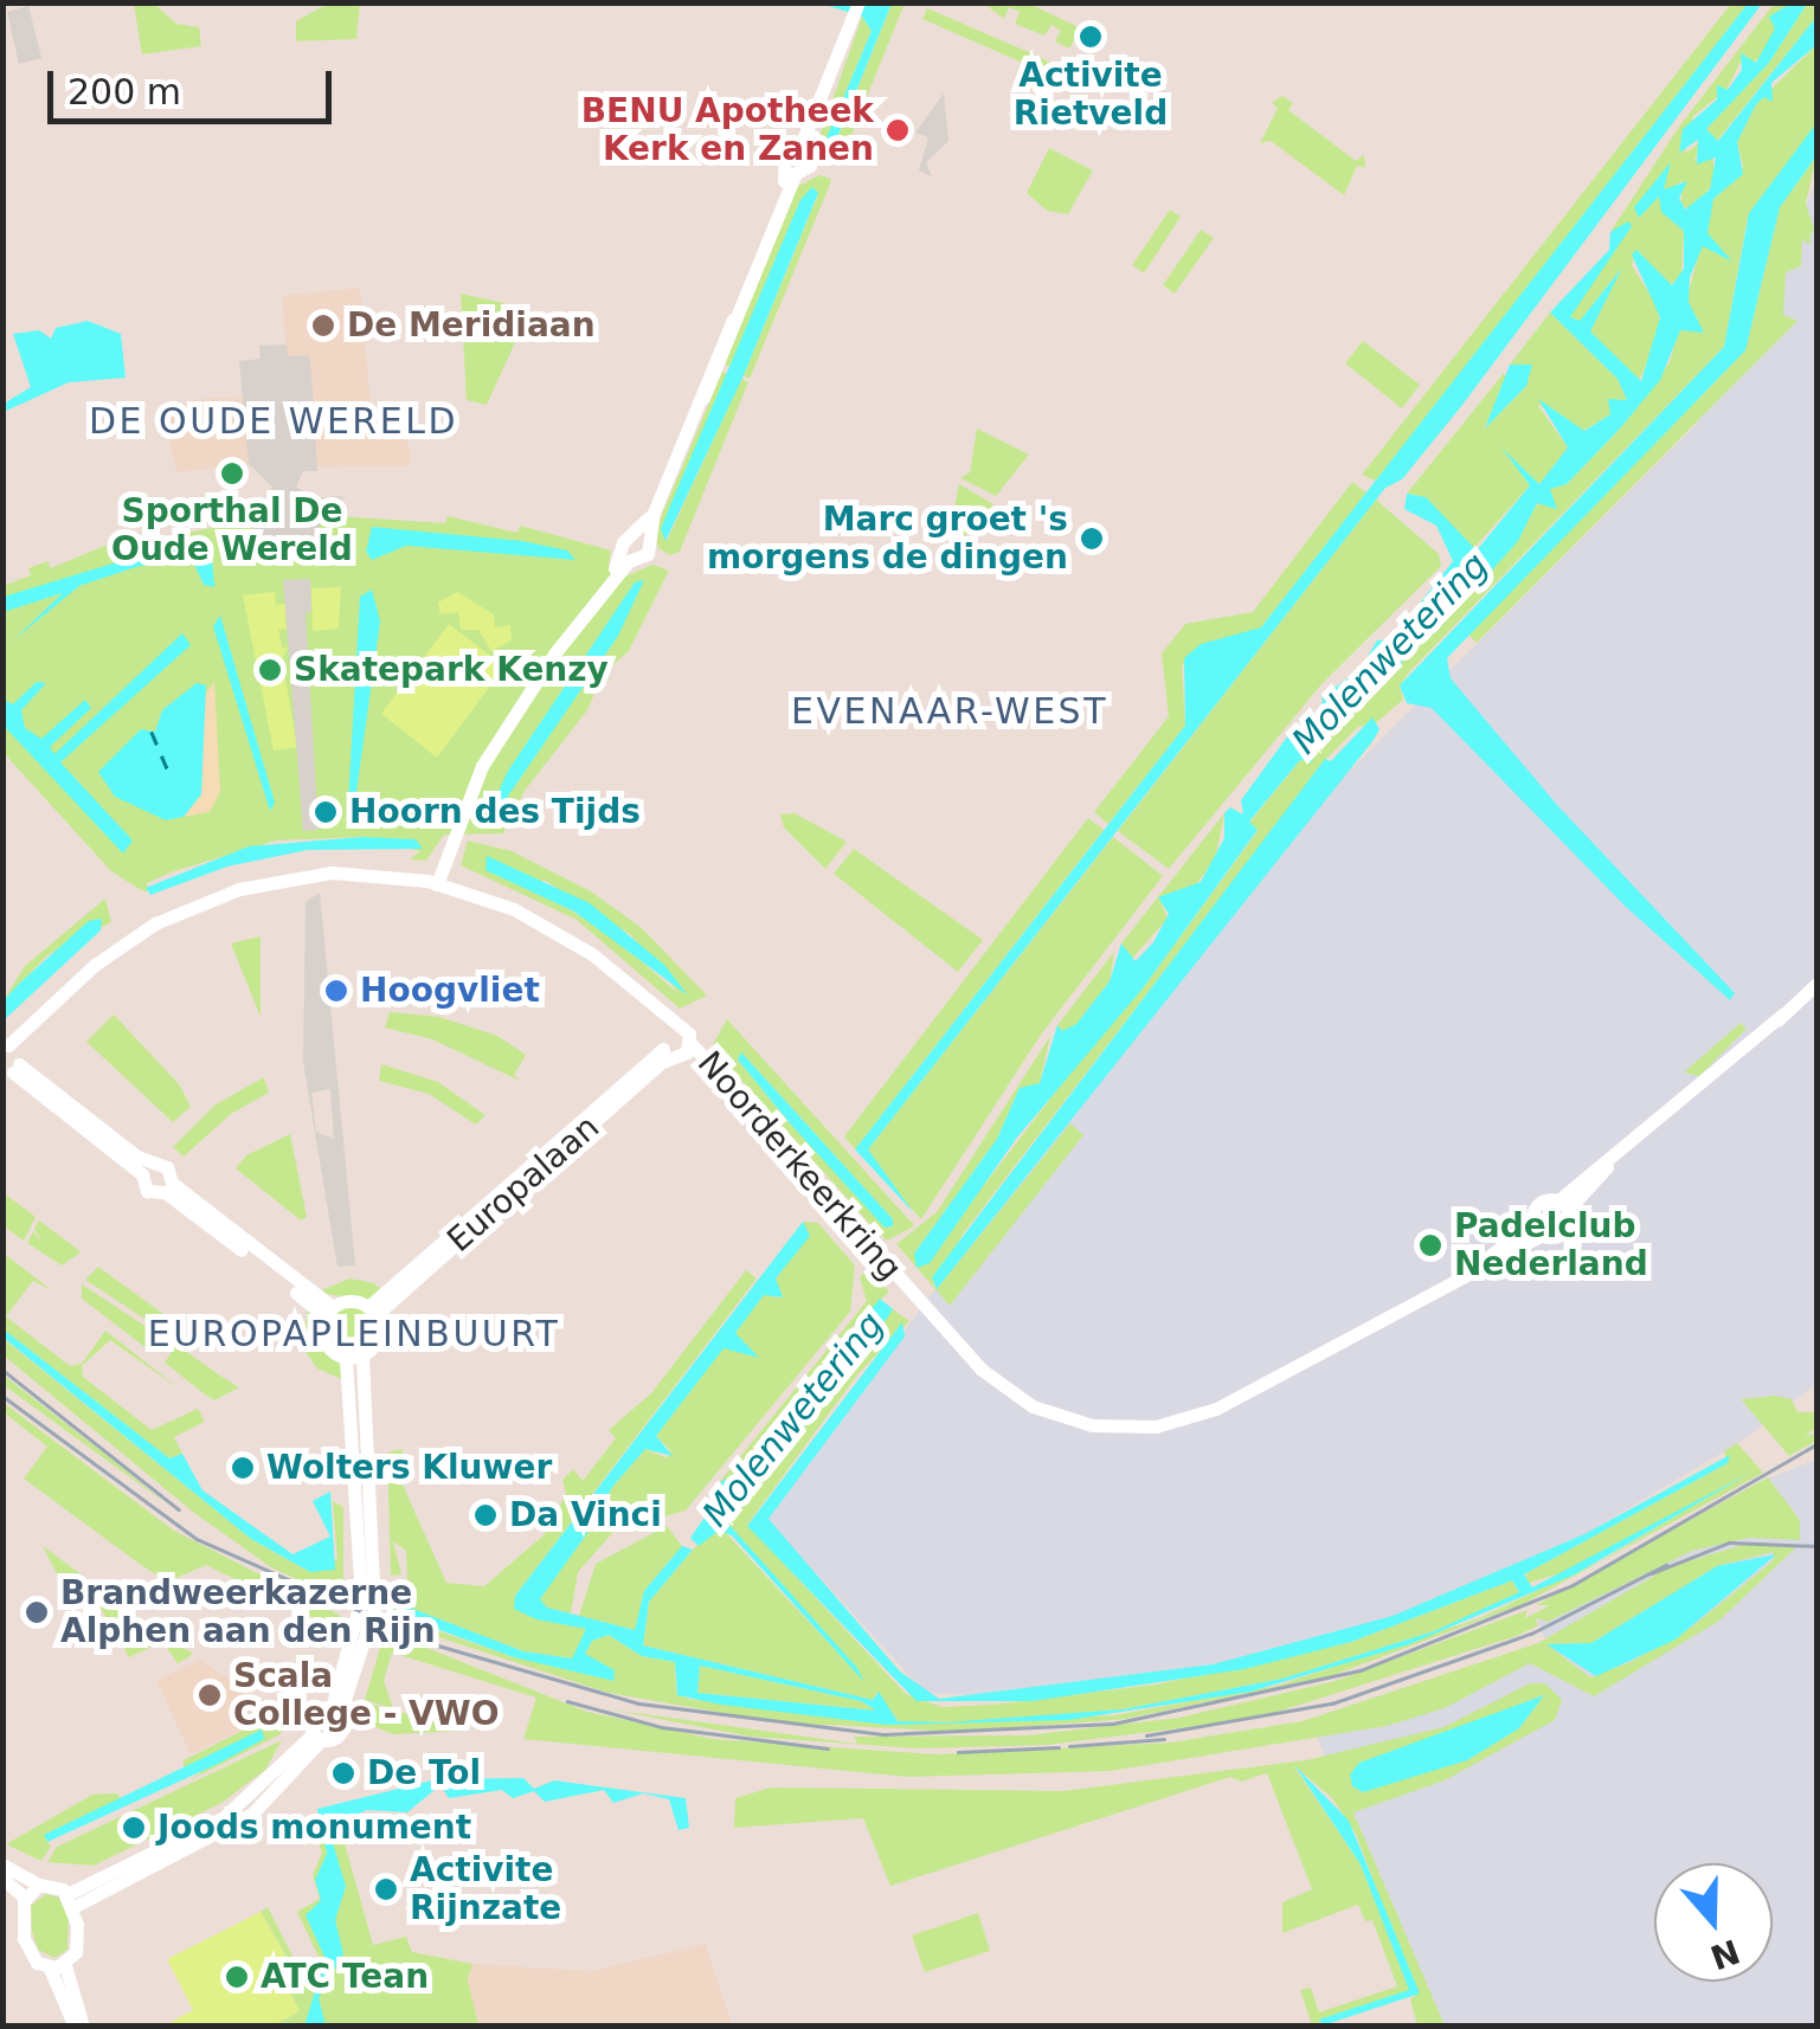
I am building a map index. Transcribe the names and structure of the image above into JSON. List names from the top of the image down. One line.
{"streets":{"street":["Noorderkeerkring","Europalaan"]},"crossings":[["Noorderkeerkring","Europalaan"]],"districts":["DE OUDE WERELD","EVENAAR-WEST","EUROPAPLEINBUURT"],"water":["Molenwetering"],"places":["Activite Rietveld","BENU Apotheek Kerk en Zanen","De Meridiaan","Sporthal De Oude Wereld","Marc groet 's morgens de dingen","Skatepark Kenzy","Hoorn des Tijds","Hoogvliet","Padelclub Nederland","Wolters Kluwer","Da Vinci","Brandweerkazerne Alphen aan den Rijn","Scala College - VWO","De Tol","Joods monument","Activite Rijnzate","ATC Tean"],"scale_bar":"200 m","north":"bottom"}
